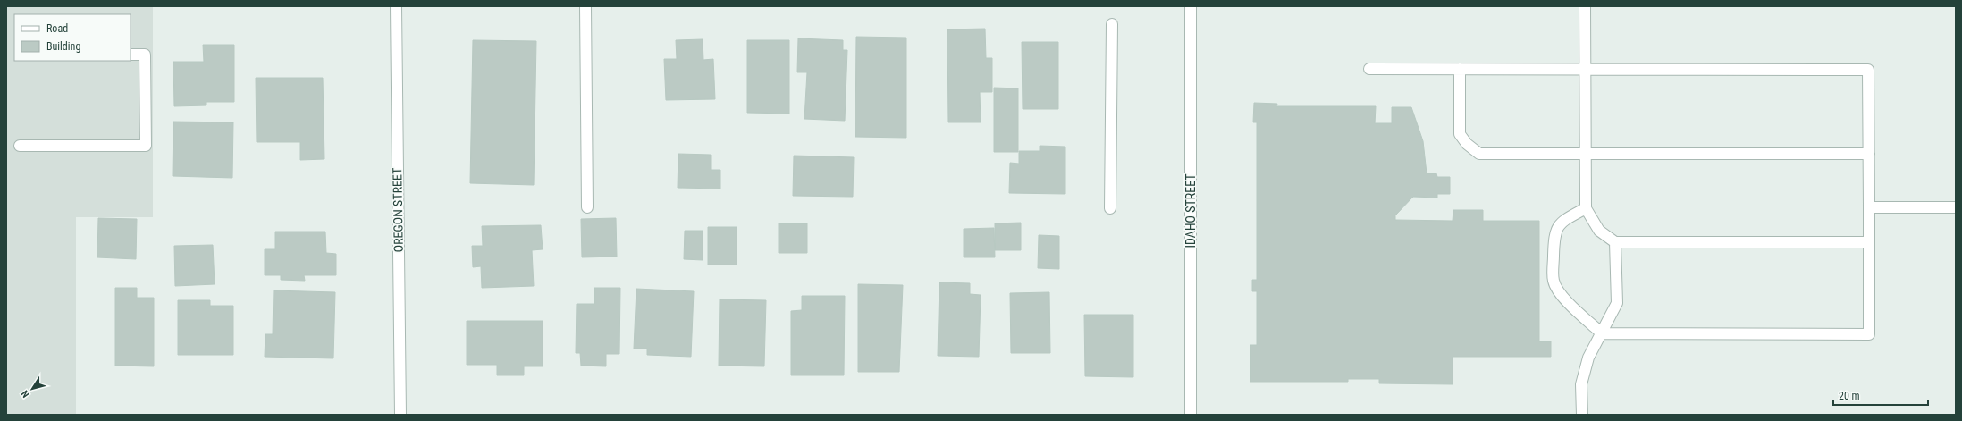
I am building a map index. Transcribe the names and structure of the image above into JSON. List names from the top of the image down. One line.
{"streets":{"street":["OREGON STREET","IDAHO STREET"]},"legend":["Road","Building"],"scale_bar":"20 m","north":"bottom left"}
